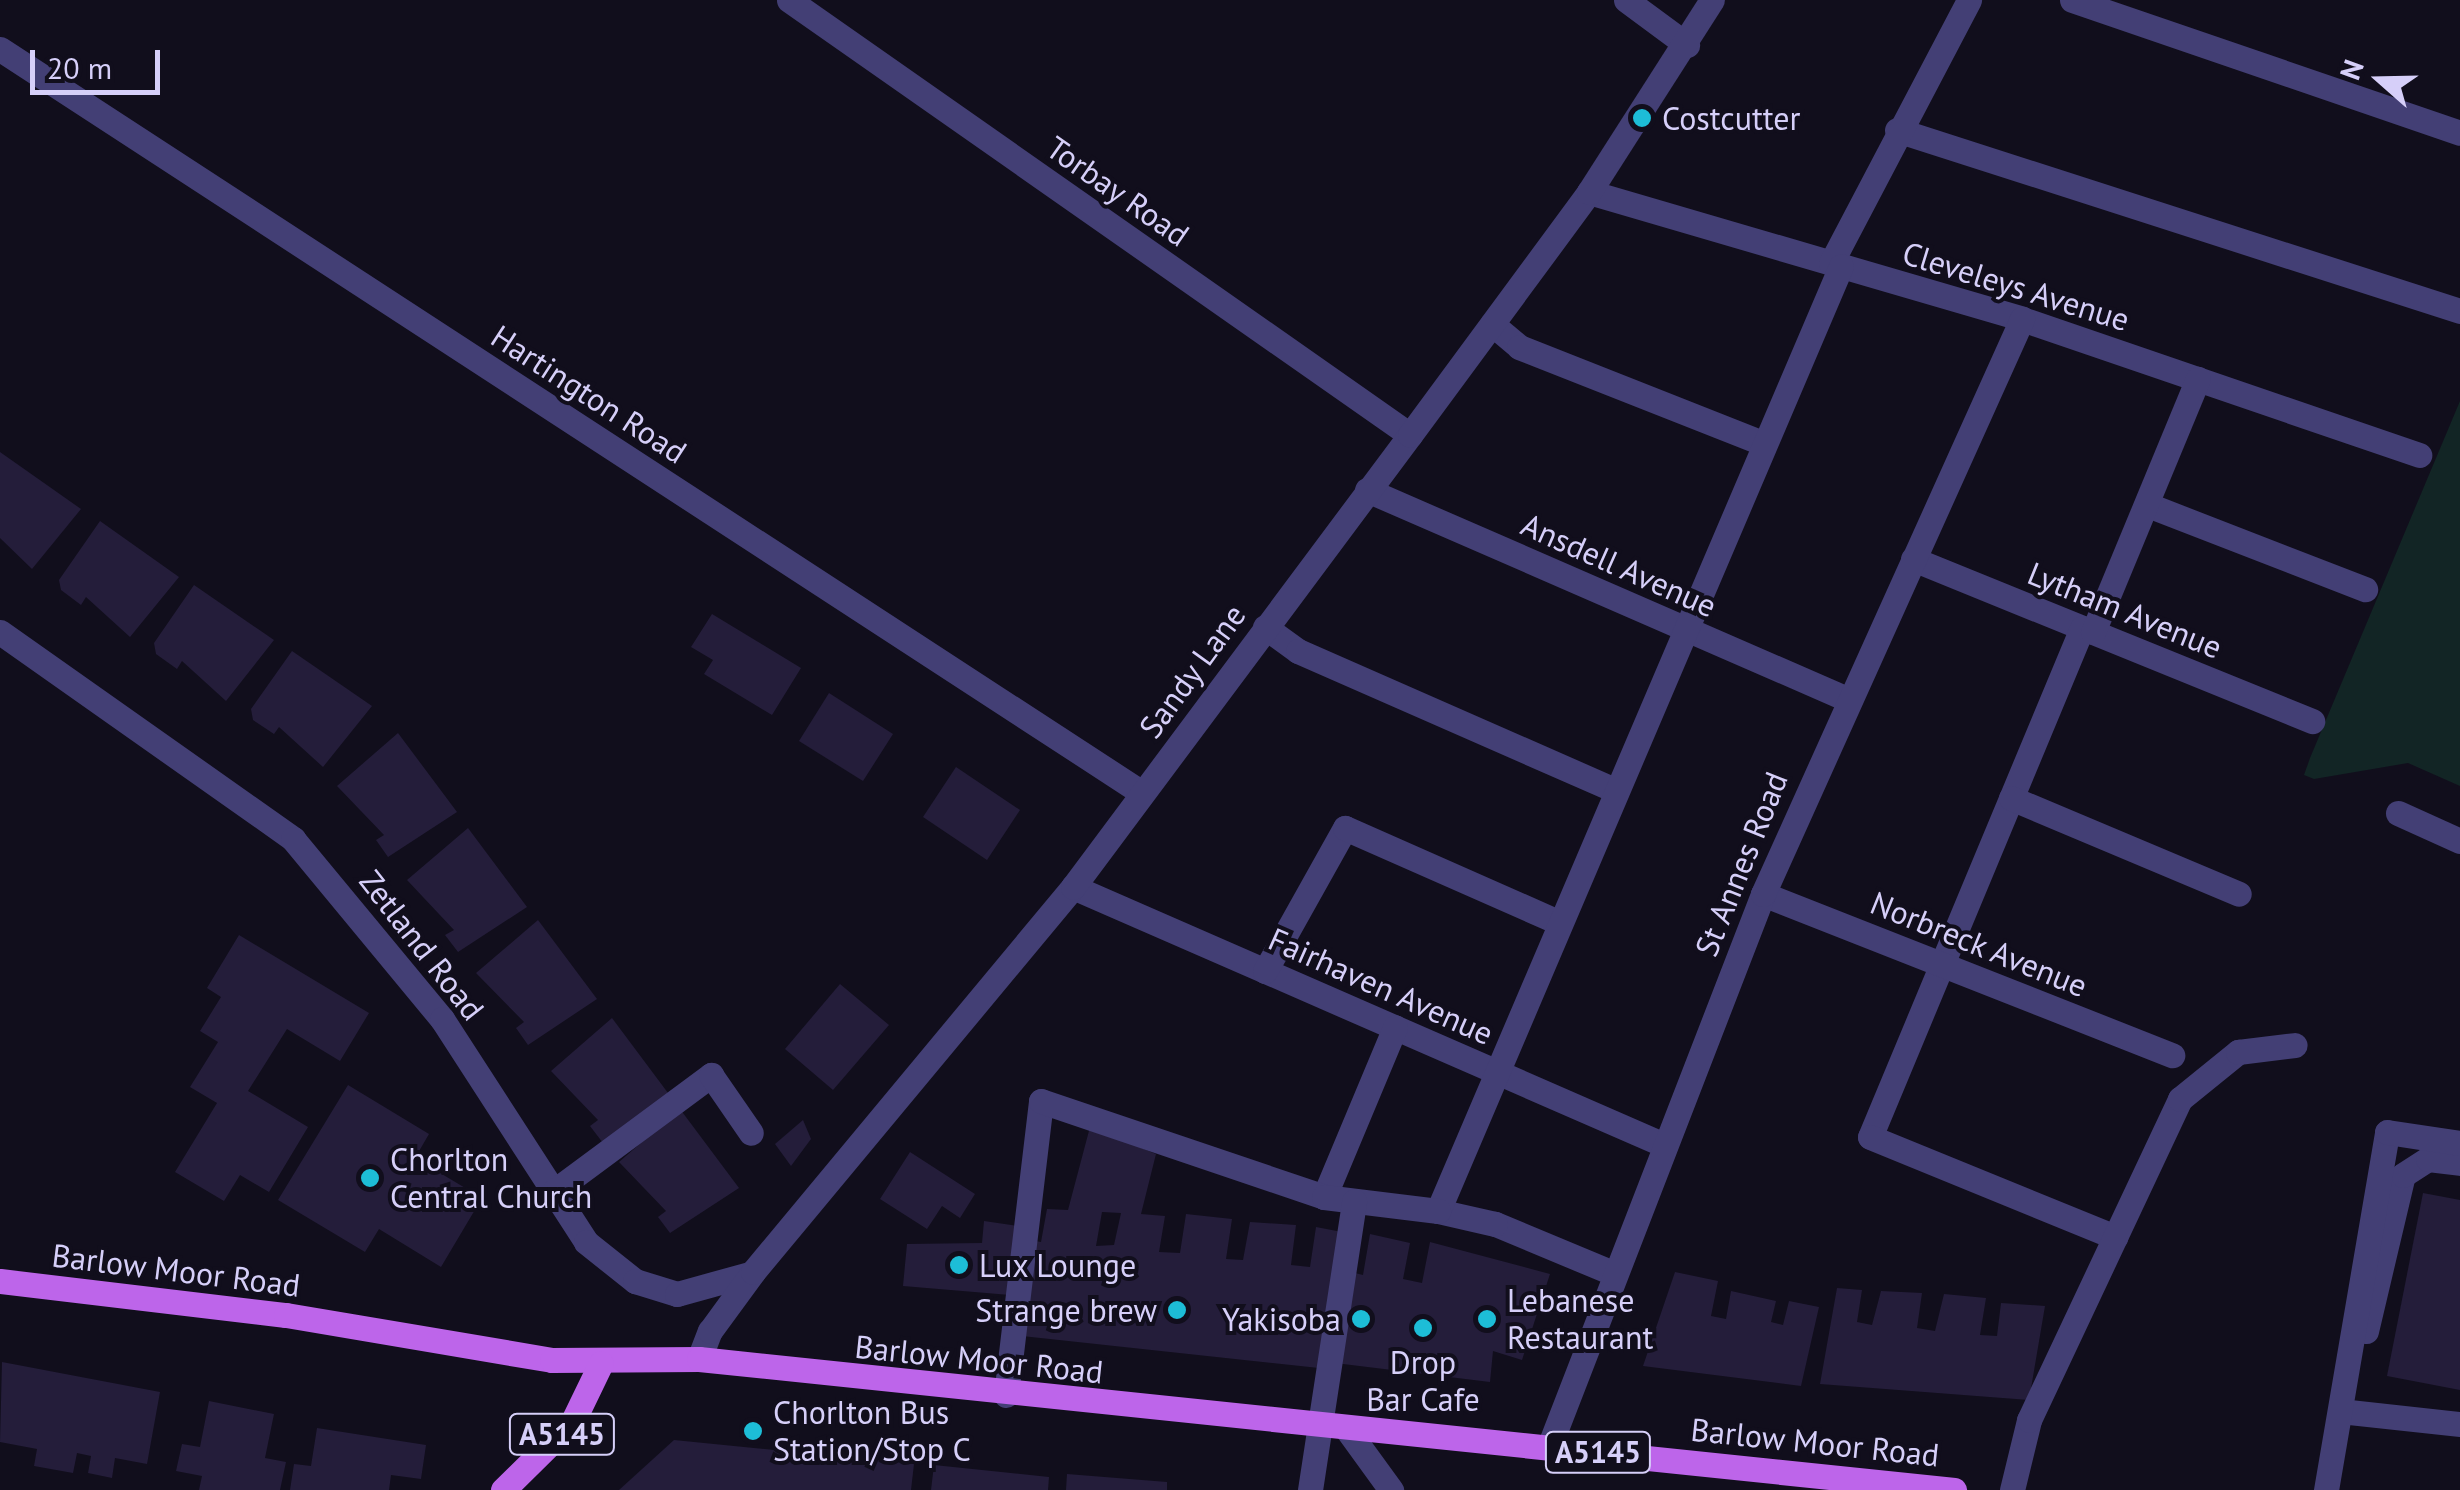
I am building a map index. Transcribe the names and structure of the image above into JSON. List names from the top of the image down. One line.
{"streets":{"main road":["Barlow Moor Road","A5145"],"street":["Torbay Road","Cleveleys Avenue","Hartington Road","Ansdell Avenue","Lytham Avenue","Sandy Lane","St Annes Road","Norbreck Avenue","Zetland Road","Fairhaven Avenue"]},"crossings":[["Torbay Road","Sandy Lane"],["Cleveleys Avenue","Sandy Lane"],["Cleveleys Avenue","St Annes Road"],["Hartington Road","Sandy Lane"],["Ansdell Avenue","Sandy Lane"],["Ansdell Avenue","St Annes Road"],["Lytham Avenue","St Annes Road"],["Sandy Lane","Zetland Road"],["Sandy Lane","Fairhaven Avenue"],["Sandy Lane","Barlow Moor Road"],["St Annes Road","Norbreck Avenue"],["St Annes Road","Fairhaven Avenue"],["St Annes Road","Barlow Moor Road"],["Barlow Moor Road","A5145"]],"places":["Costcutter","Chorlton Central Church","Lux Lounge","Strange brew","Yakisoba","Lebanese Restaurant","Drop Bar Cafe","Chorlton Bus Station/Stop C"],"scale_bar":"20 m","north":"left"}
